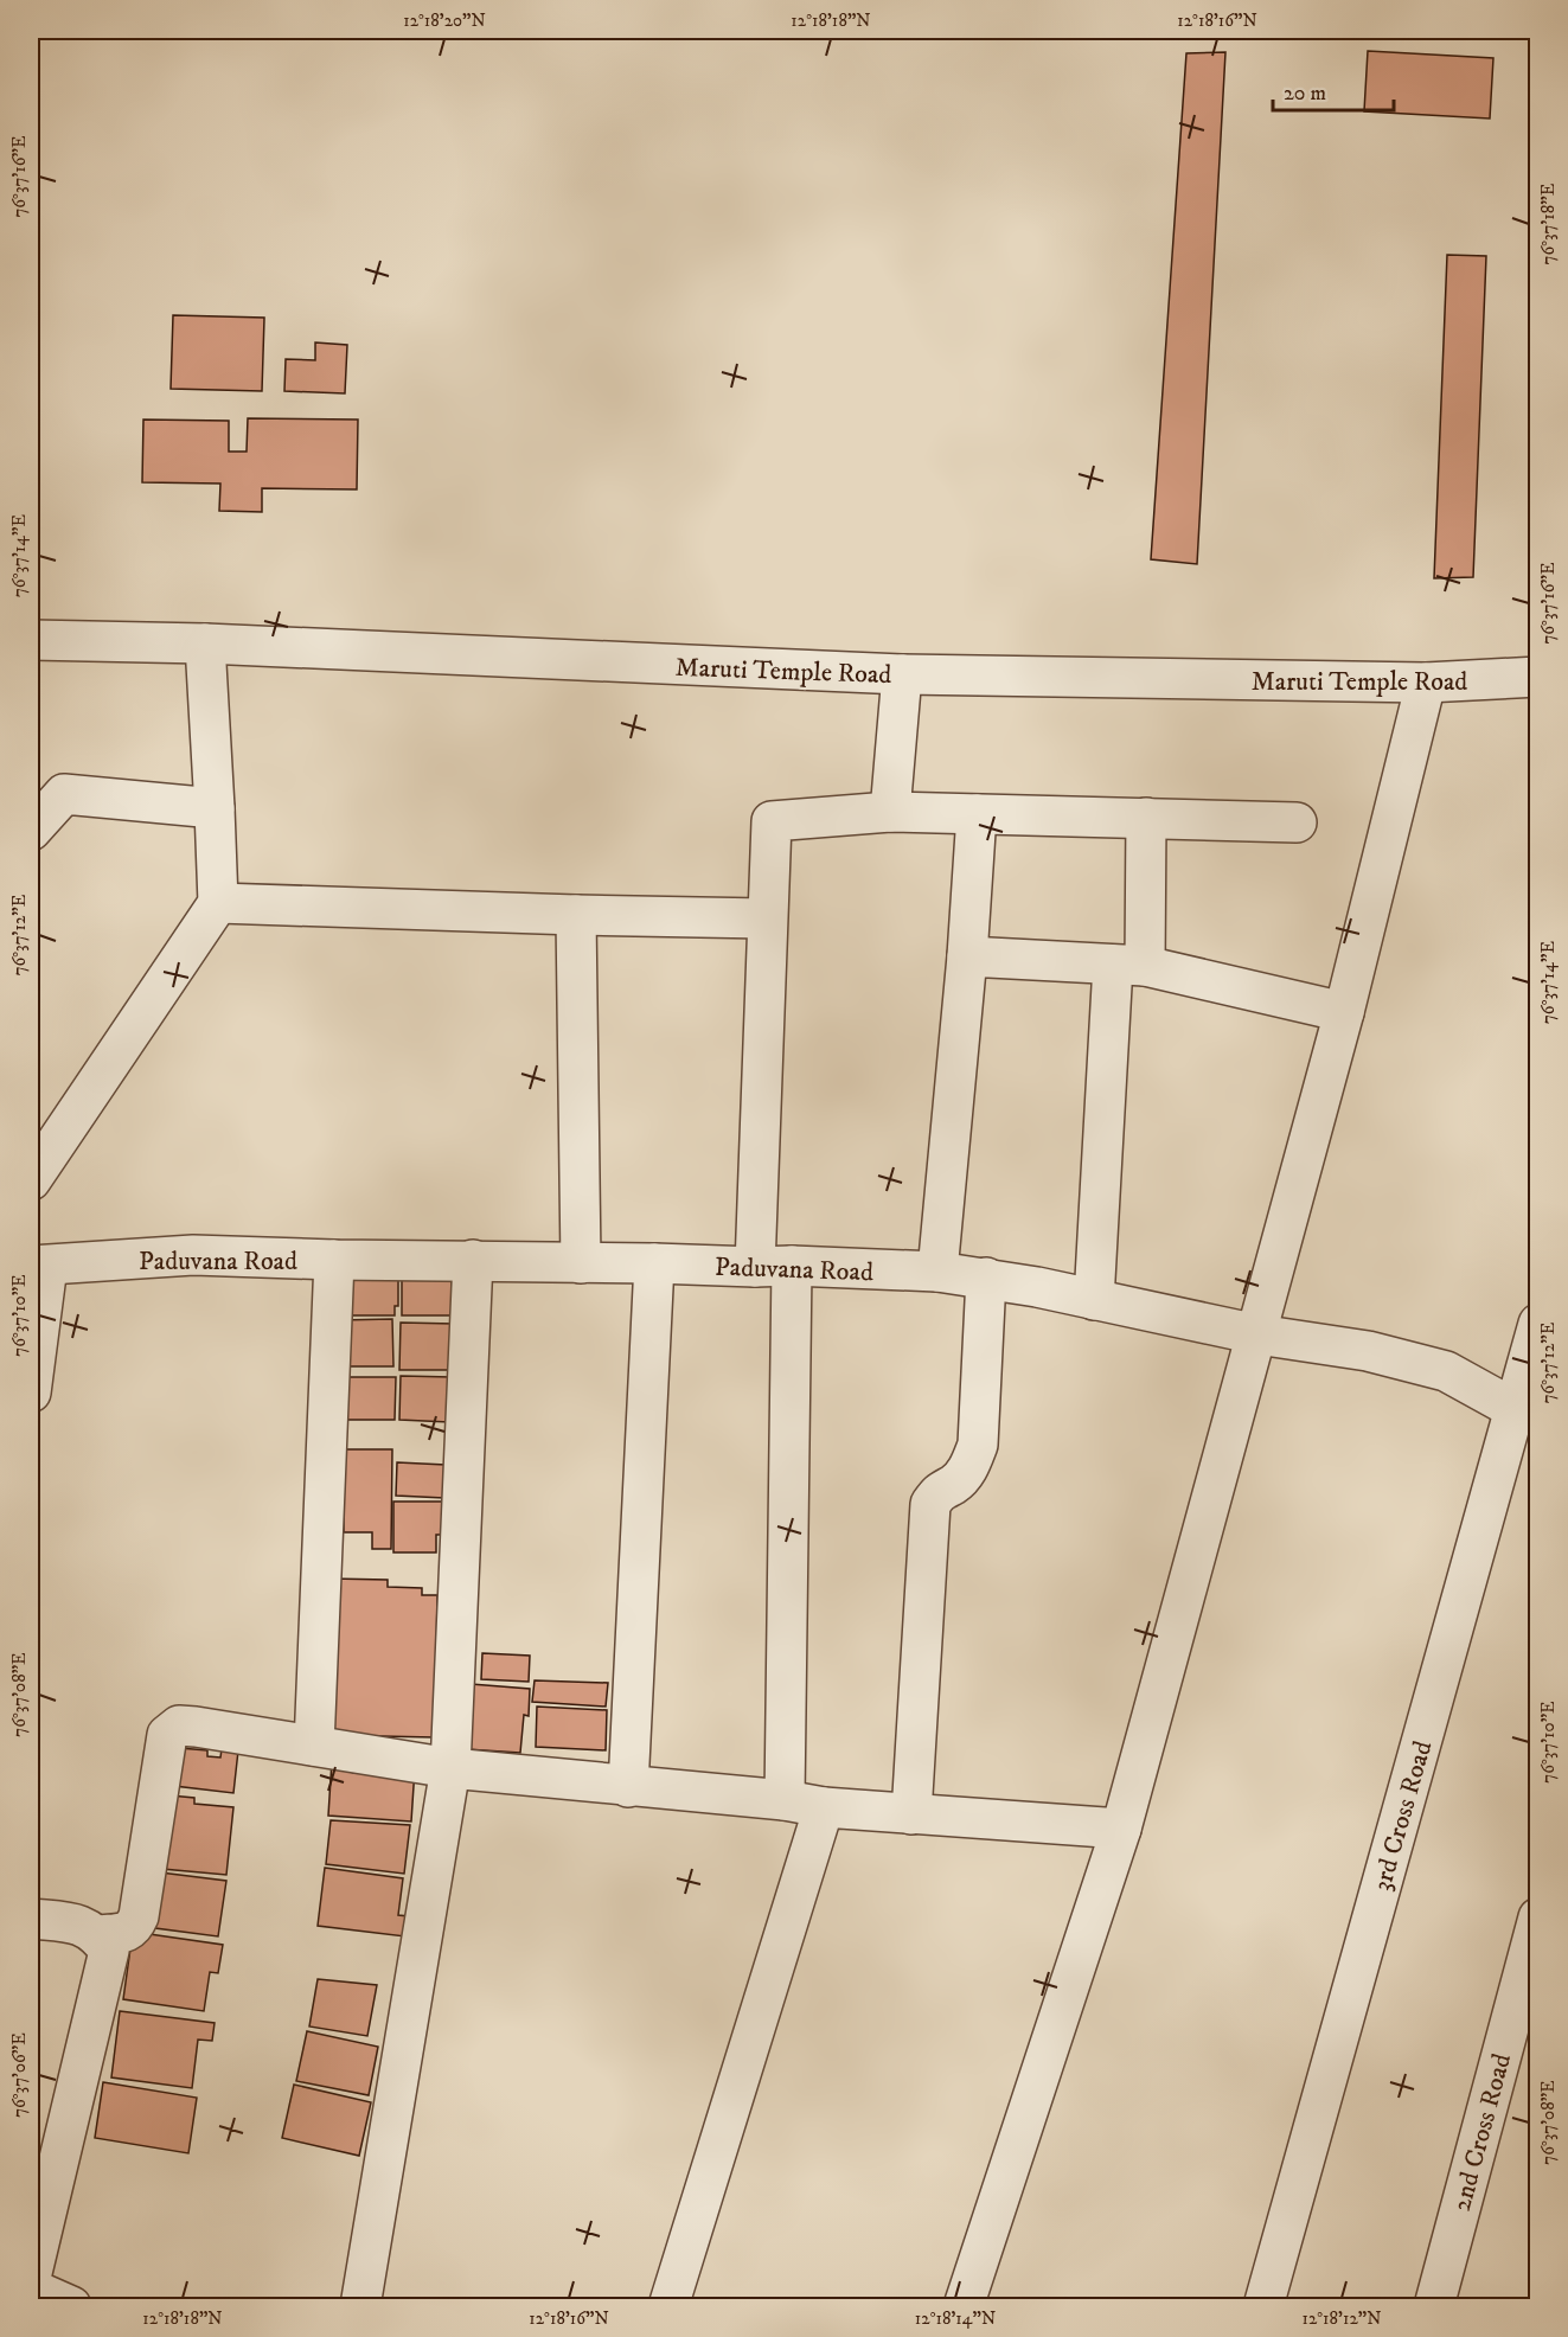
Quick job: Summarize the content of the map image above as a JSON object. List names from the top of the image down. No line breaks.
{"streets":{"street":["Maruti Temple Road","Paduvana Road","3rd Cross Road","2nd Cross Road"]},"crossings":[["Paduvana Road","3rd Cross Road"]],"scale_bar":"20 m","coordinates":["12°18'20\"N","12°18'18\"N","12°18'16\"N","76°37'16\"E","76°37'18\"E","76°37'14\"E","76°37'12\"E","76°37'10\"E","76°37'08\"E","76°37'06\"E","12°18'14\"N","12°18'12\"N"]}
